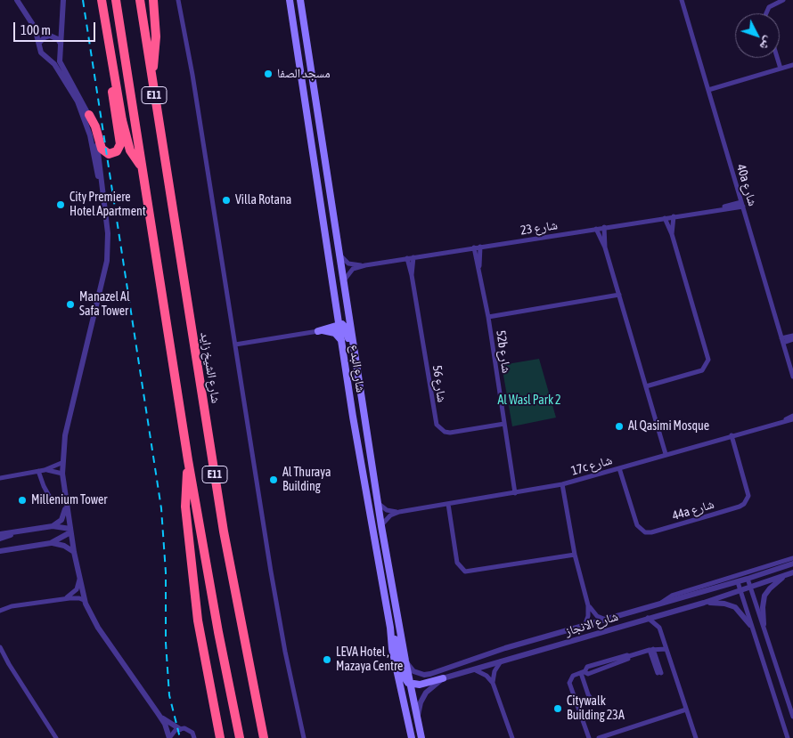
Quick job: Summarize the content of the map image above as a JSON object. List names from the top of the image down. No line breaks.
{"streets":{"highway":["E11","شارع الشيخ زايد"],"main road":["شارع البدع"],"street":["40a شارع","شارع 23","52b شارع","شارع 56","17c شارع","44a شارع","شارع الانجاز"]},"crossings":[["40a شارع","شارع 23"],["شارع 23","52b شارع"],["شارع 23","شارع البدع"],["شارع 23","شارع 56"],["52b شارع","شارع 56"],["52b شارع","17c شارع"],["شارع البدع","17c شارع"],["شارع البدع","شارع الانجاز"],["17c شارع","44a شارع"]],"parks":["Al Wasl Park 2"],"places":["مسجد الصفا","Villa Rotana","City Premiere Hotel Apartment","Manazel Al Safa Tower","Al Qasimi Mosque","Al Thuraya Building","Millenium Tower","LEVA Hotel , Mazaya Centre","Citywalk Building 23A"],"scale_bar":"100 m","north":"bottom right"}
